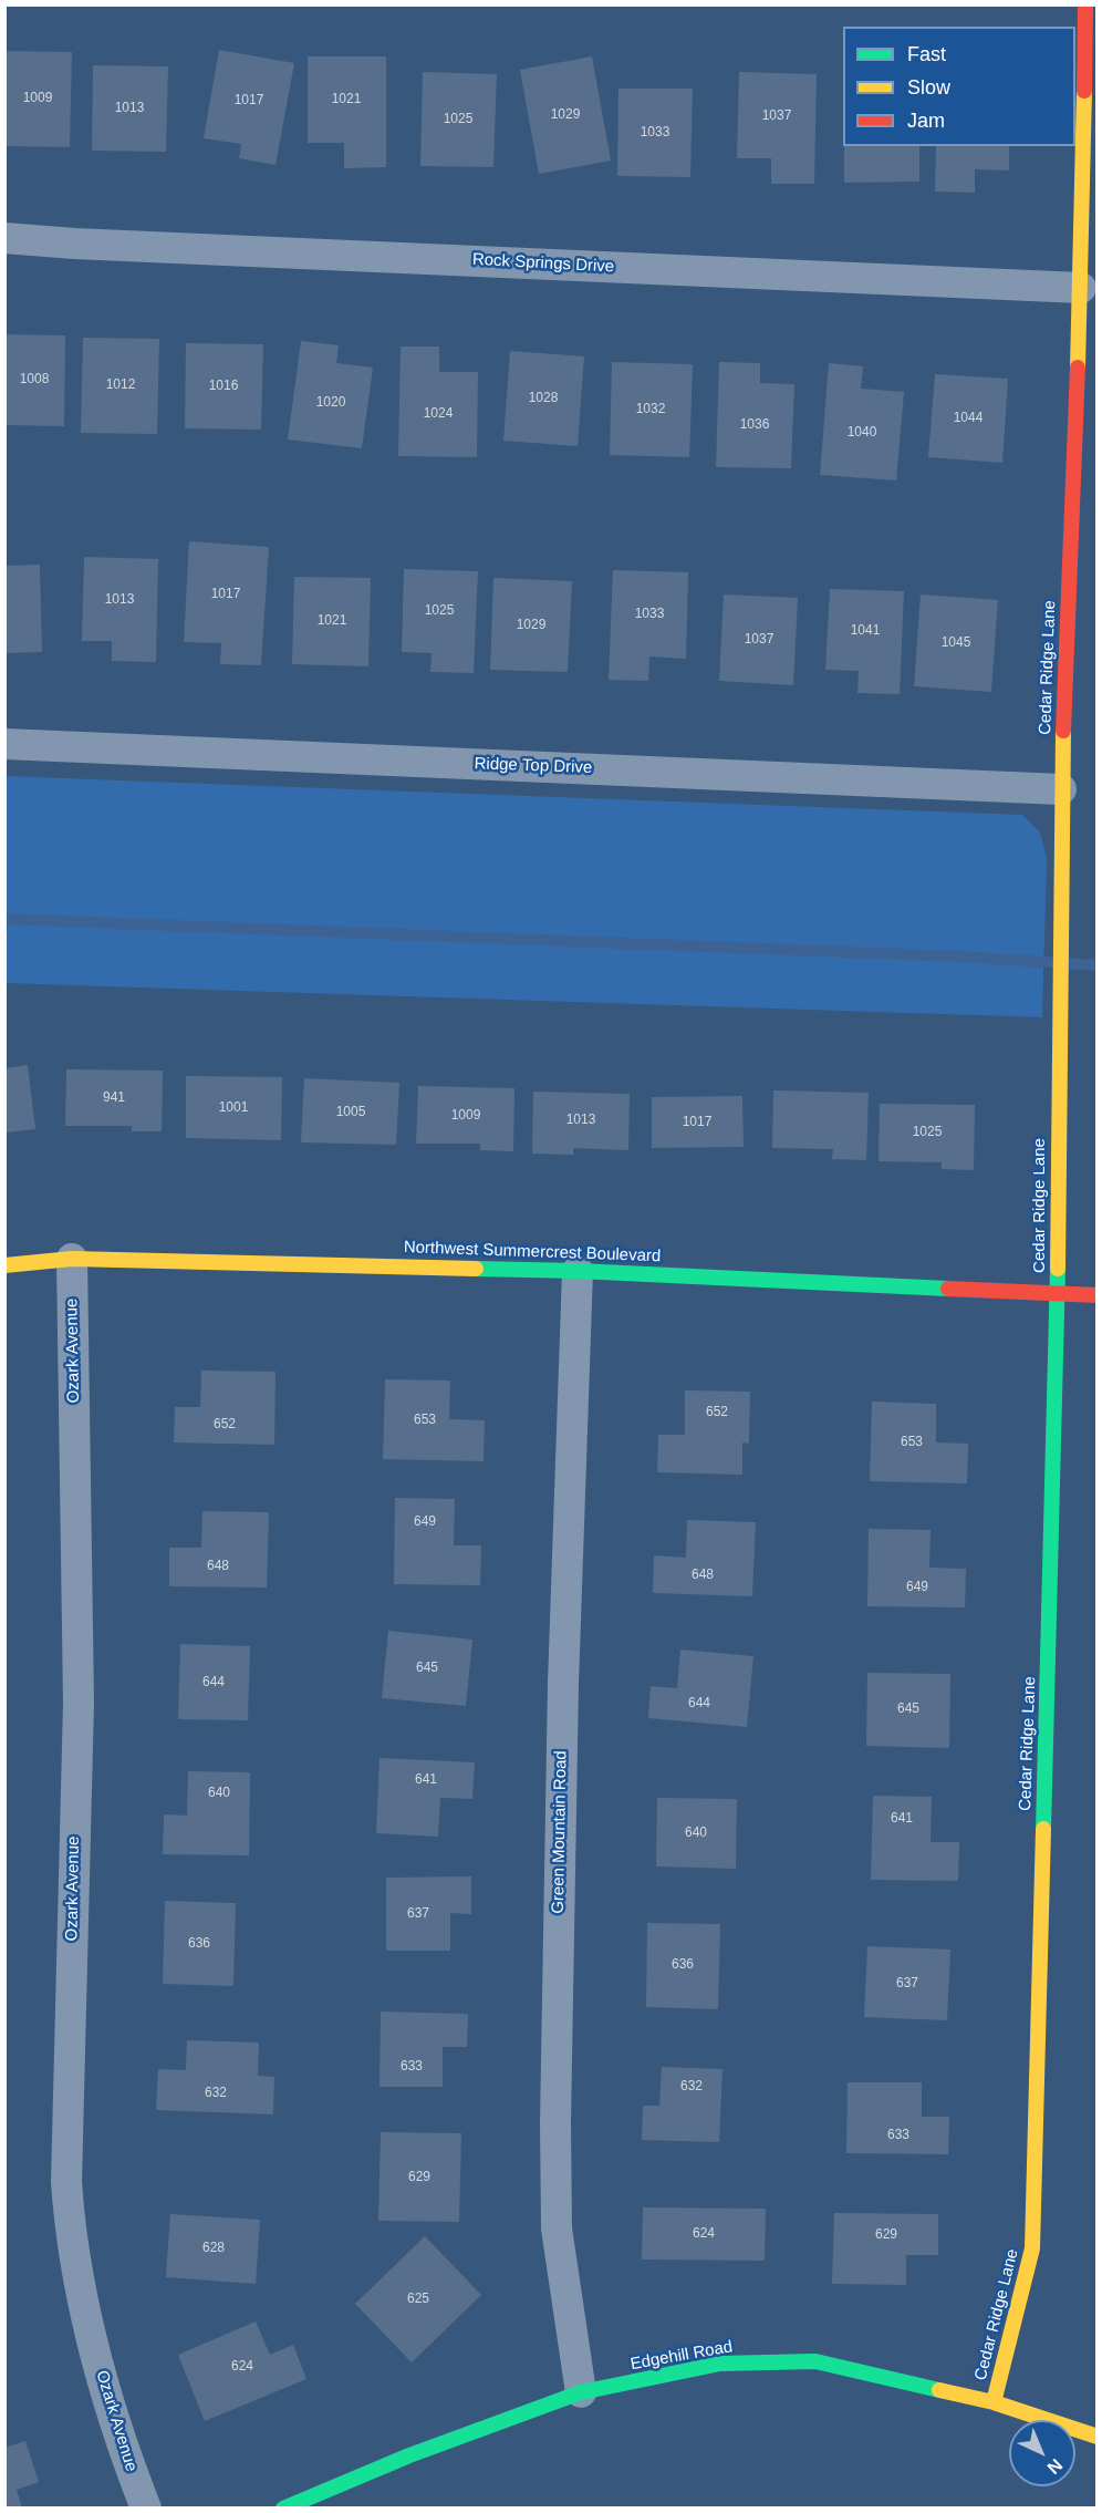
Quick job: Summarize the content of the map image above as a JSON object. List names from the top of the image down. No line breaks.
{"streets":{"street":["Rock Springs Drive","Cedar Ridge Lane","Ridge Top Drive","Northwest Summercrest Boulevard","Ozark Avenue","Green Mountain Road","Edgehill Road"]},"crossings":[["Rock Springs Drive","Cedar Ridge Lane"],["Cedar Ridge Lane","Ridge Top Drive"],["Cedar Ridge Lane","Northwest Summercrest Boulevard"],["Cedar Ridge Lane","Edgehill Road"],["Northwest Summercrest Boulevard","Ozark Avenue"],["Northwest Summercrest Boulevard","Green Mountain Road"],["Green Mountain Road","Edgehill Road"]],"house_numbers":["1009","1021","1017","1013","1029","1037","1025","1033","1008","1012","1016","1028","1020","1032","1024","1044","1036","1040","1017","1013","1025","1033","1021","1029","1041","1037","1045","941","1001","1005","1009","1013","1017","1025","652","653","652","653","649","648","648","649","645","644","644","645","641","640","641","640","637","636","636","637","633","632","632","633","629","624","629","628","625","624"],"legend":["Fast","Slow","Jam"],"north":"bottom right"}
